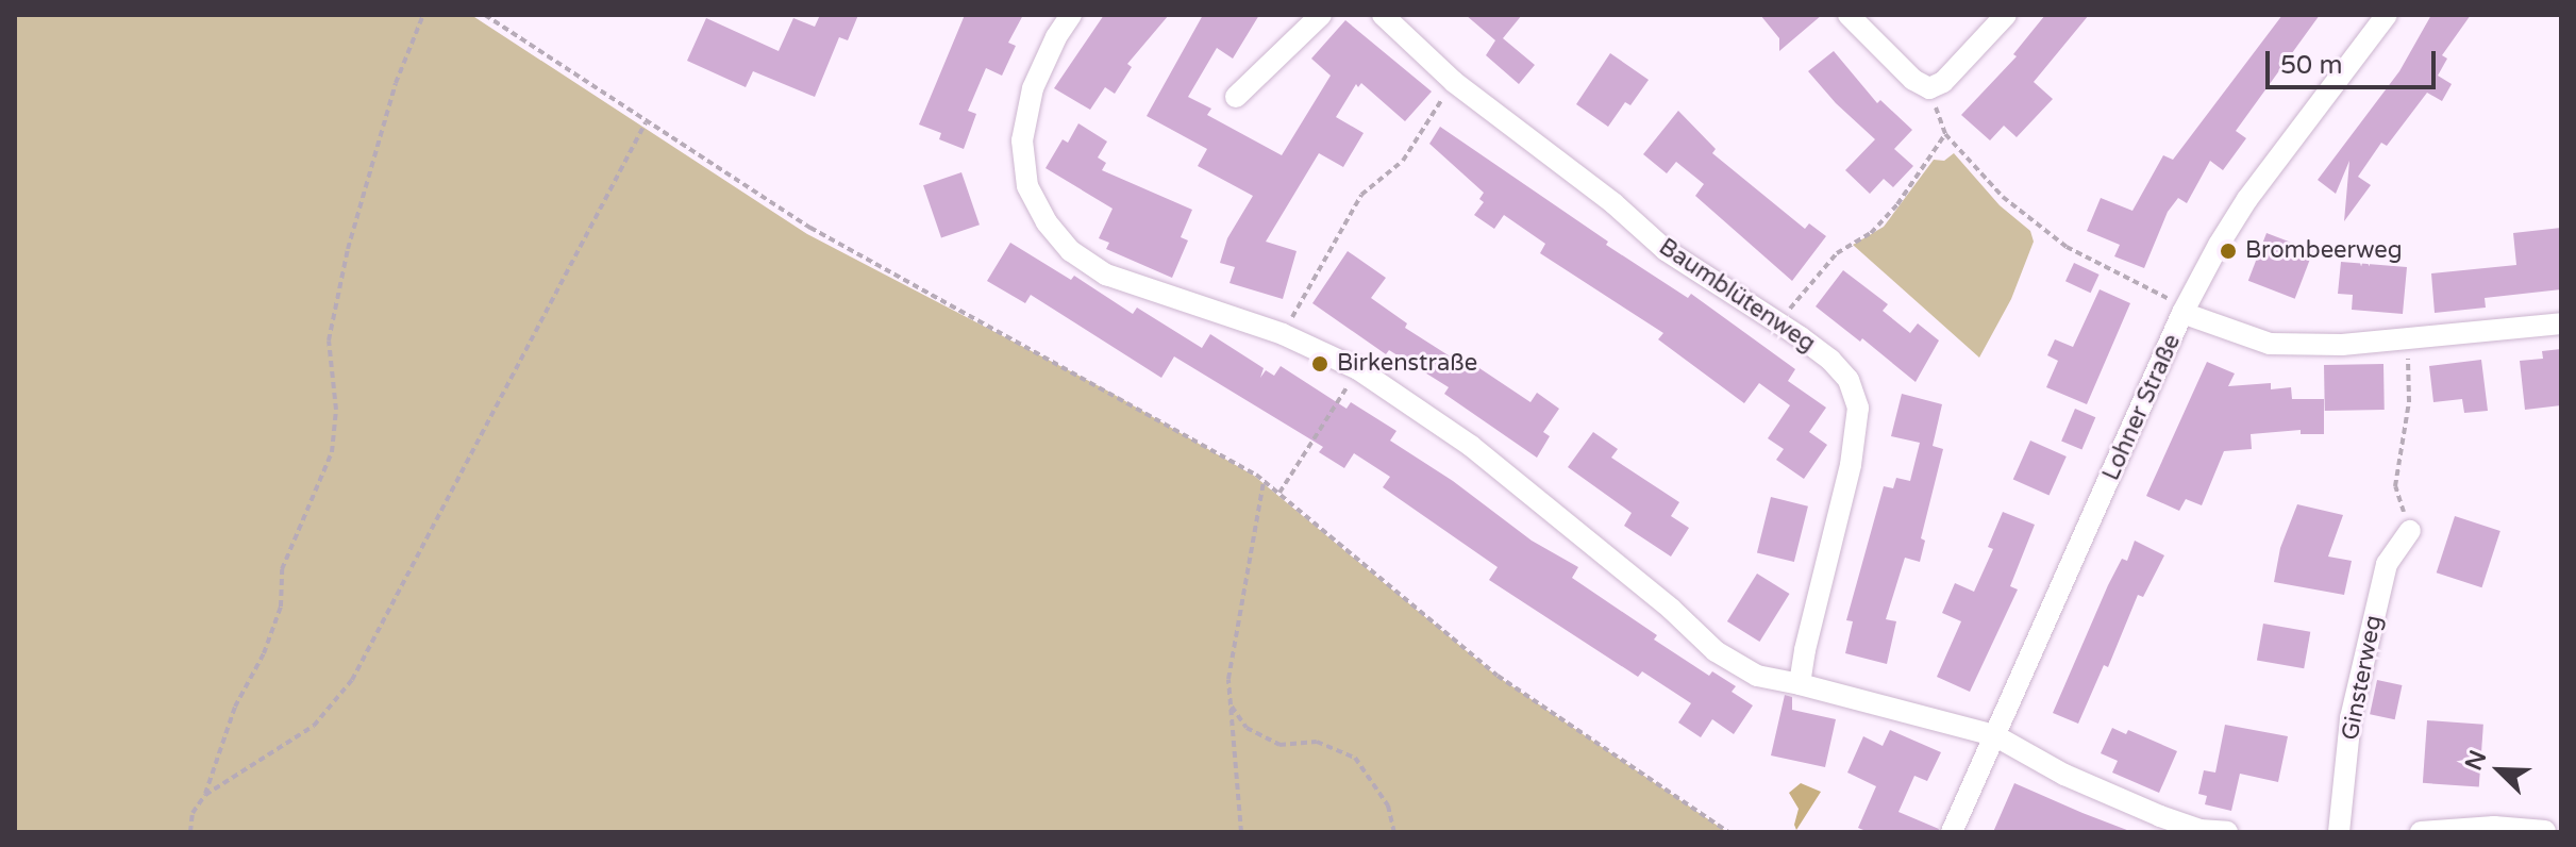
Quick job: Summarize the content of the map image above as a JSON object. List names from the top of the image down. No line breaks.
{"streets":{"street":["Baumblütenweg","Lohner Straße","Ginsterweg"]},"places":["Brombeerweg","Birkenstraße"],"scale_bar":"50 m","north":"top left"}
